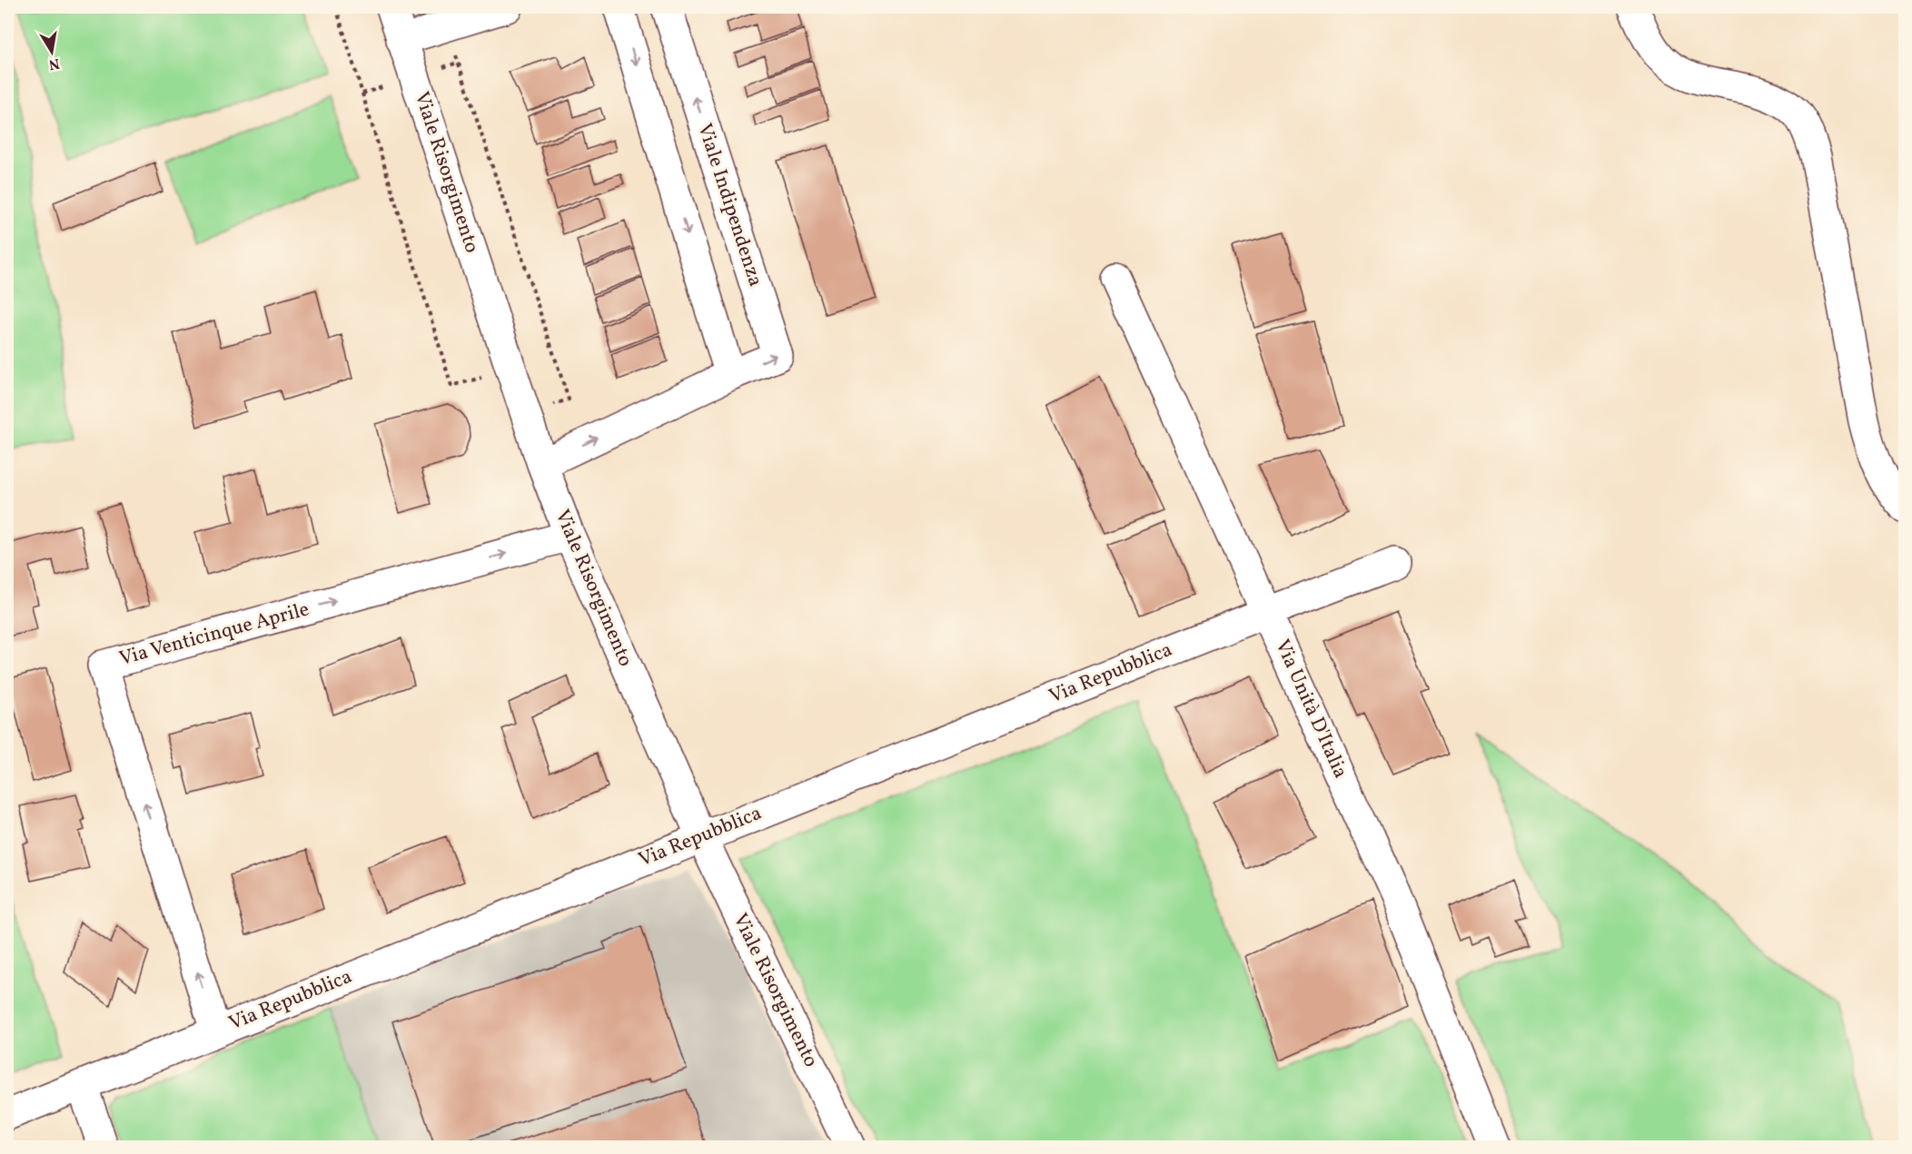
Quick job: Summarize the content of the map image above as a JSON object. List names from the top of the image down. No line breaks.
{"streets":{"street":["Viale Risorgimento","Viale Indipendenza","Via Venticinque Aprile","Via Repubblica","Via Unità D'Italia"]},"crossings":[["Viale Risorgimento","Viale Indipendenza"],["Viale Risorgimento","Via Venticinque Aprile"],["Viale Risorgimento","Via Repubblica"],["Via Venticinque Aprile","Via Repubblica"],["Via Repubblica","Via Unità D'Italia"]],"north":"bottom"}
